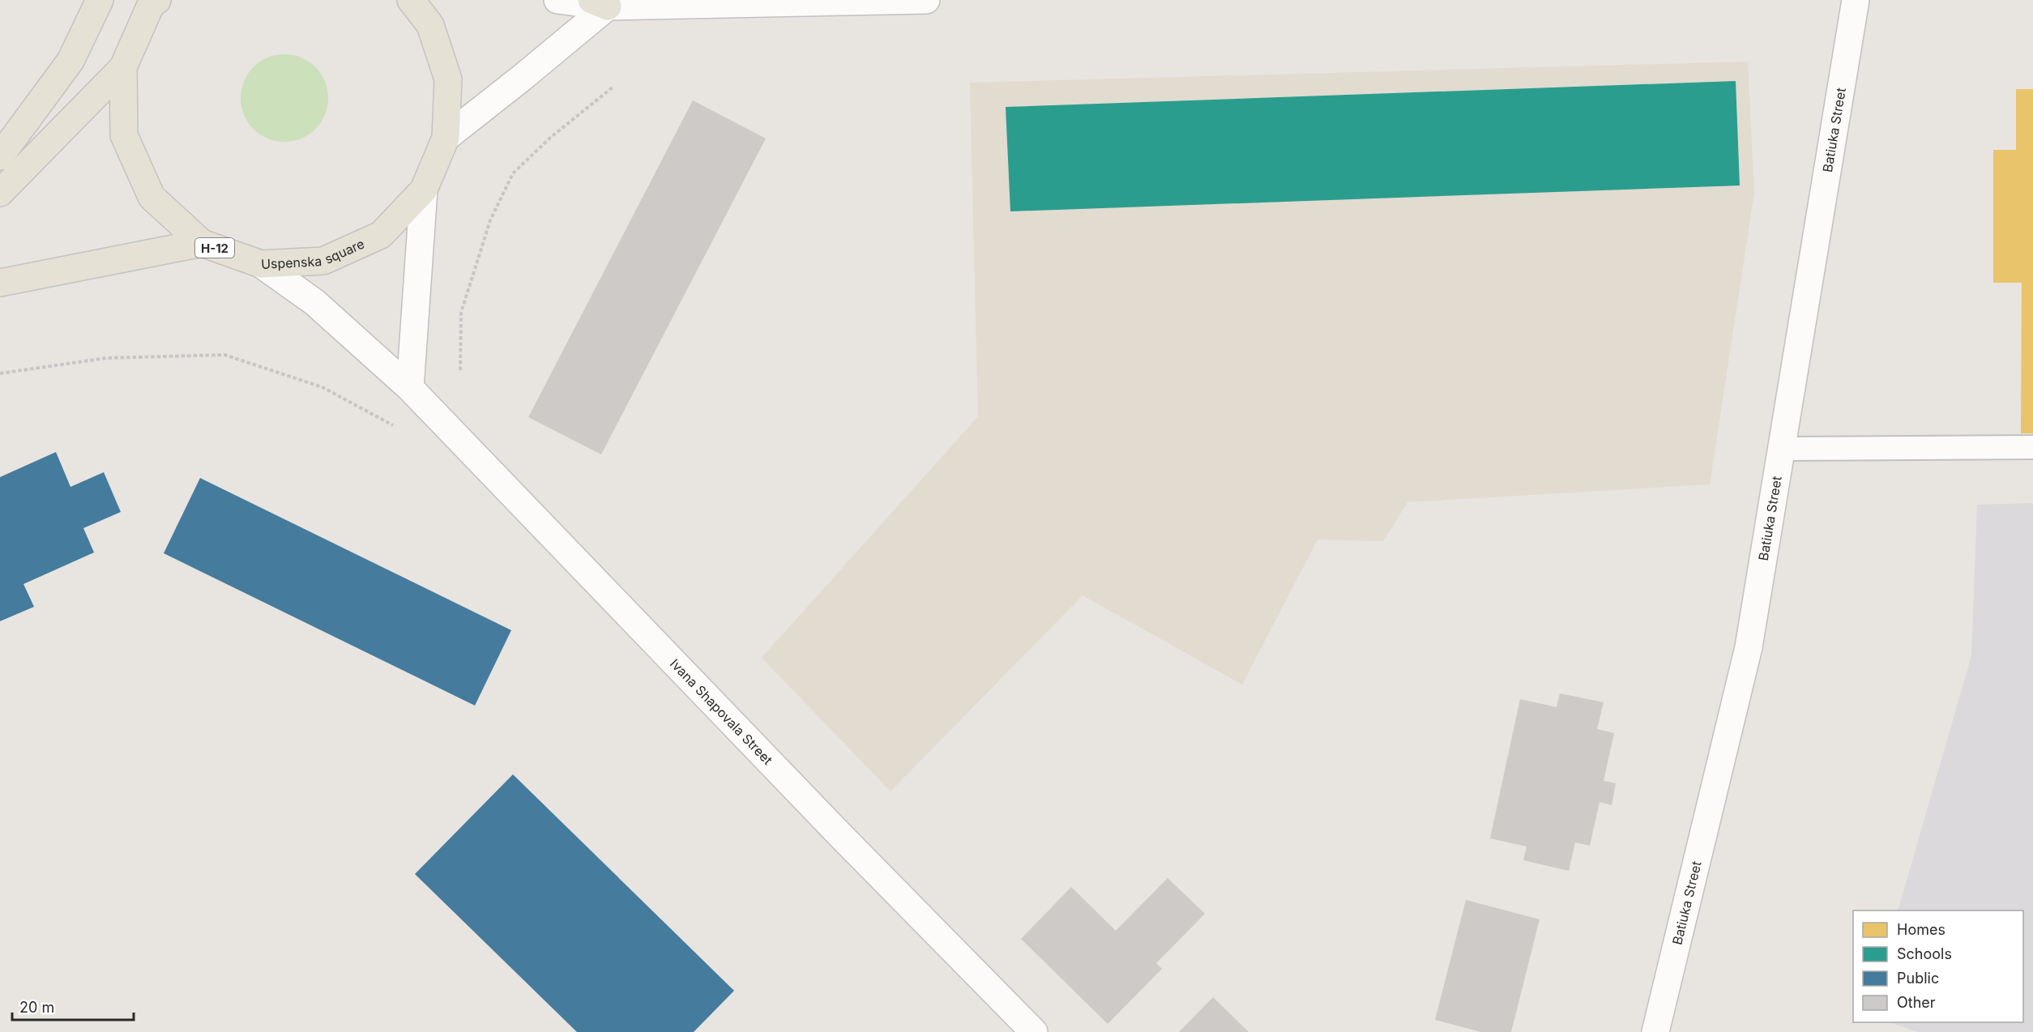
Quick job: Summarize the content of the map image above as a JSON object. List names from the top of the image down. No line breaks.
{"streets":{"main road":["Н-12","Uspenska square"],"street":["Batiuka Street","Ivana Shapovala Street"]},"crossings":[["Н-12","Uspenska square"],["Uspenska square","Ivana Shapovala Street"]],"legend":["Homes","Schools","Public","Other"],"scale_bar":"20 m"}
